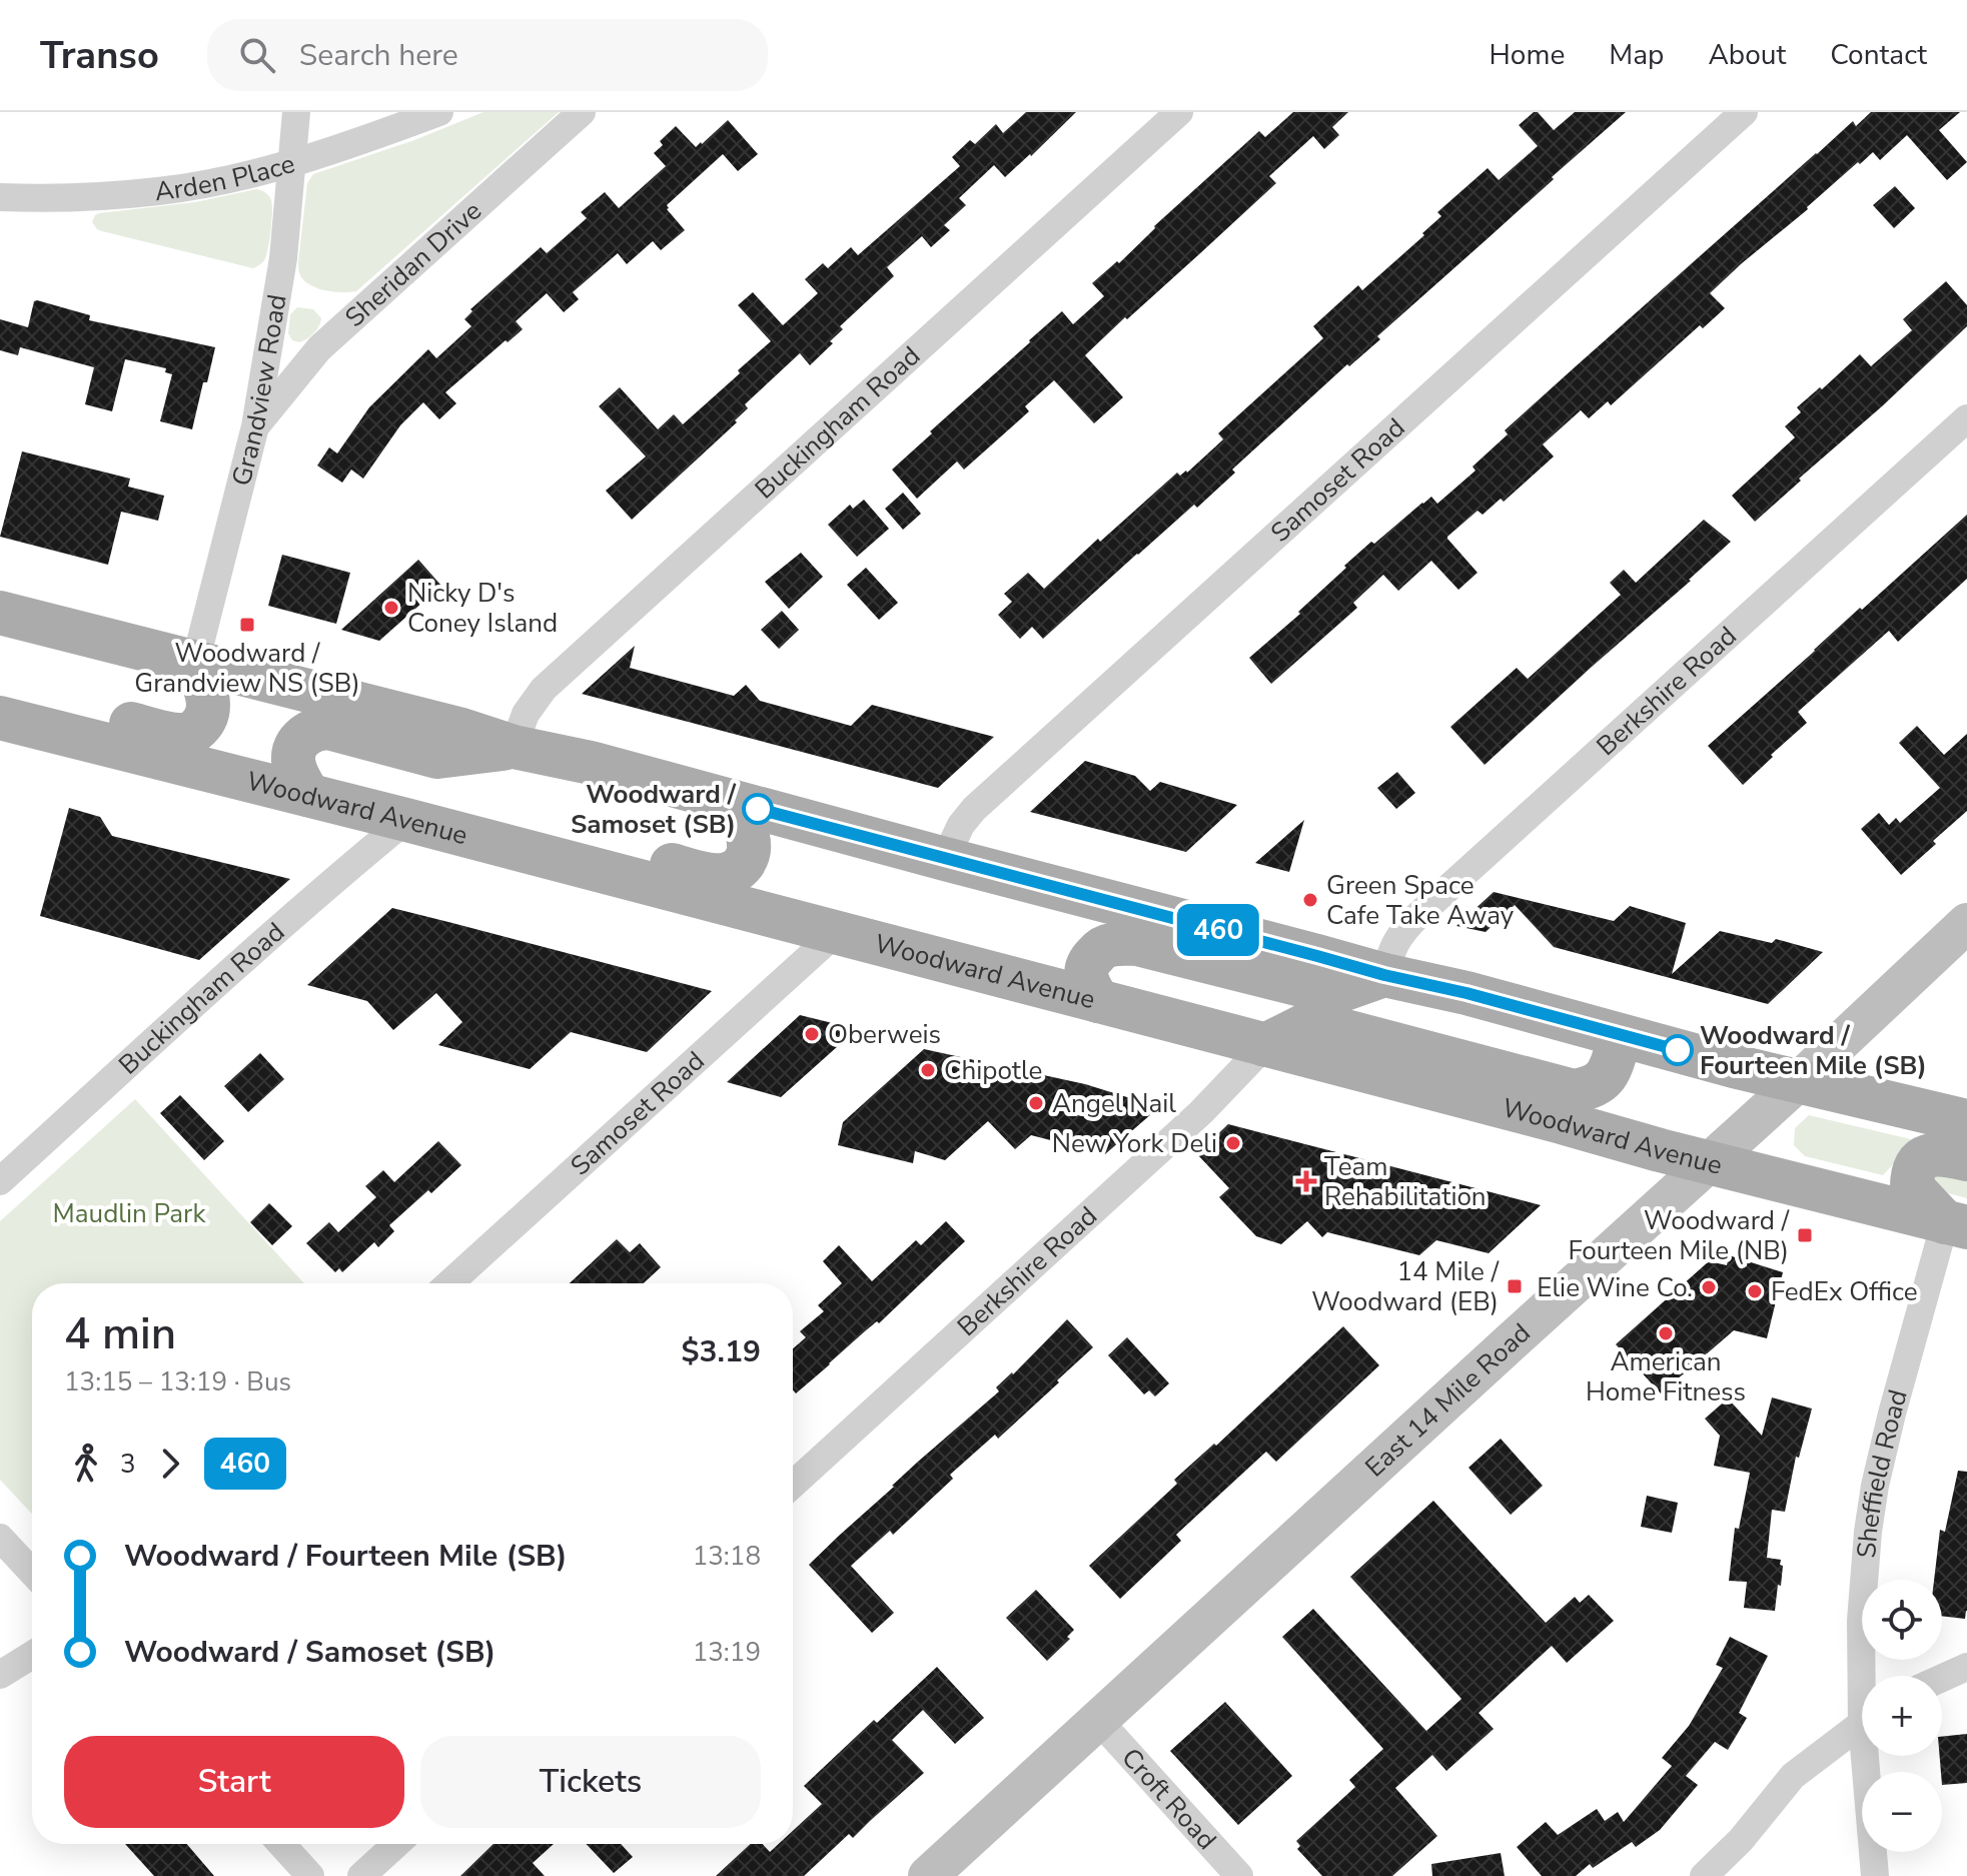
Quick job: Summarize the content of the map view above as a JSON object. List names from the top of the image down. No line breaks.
{"streets":{"main road":["Woodward Avenue","East 14 Mile Road"],"street":["Arden Place","Sheridan Drive","Grandview Road","Buckingham Road","Samoset Road","Berkshire Road","Sheffield Road","Croft Road"]},"crossings":[["Arden Place","Grandview Road"],["Sheridan Drive","Grandview Road"],["Buckingham Road","Woodward Avenue"],["Samoset Road","Woodward Avenue"],["Berkshire Road","Woodward Avenue"],["Woodward Avenue","East 14 Mile Road"],["Woodward Avenue","Sheffield Road"],["East 14 Mile Road","Croft Road"]],"parks":["Maudlin Park"],"places":{"other":["Nicky D's Coney Island","Woodward / Samoset (SB)","Green Space Cafe Take Away","Oberweis","Woodward / Fourteen Mile (SB)","Chipotle","Angel Nail","New York Deli","Elie Wine Co.","FedEx Office","American Home Fitness"],"transit":["Woodward / Grandview NS (SB)","Woodward / Fourteen Mile (NB)","14 Mile / Woodward (EB)"],"health":["Team Rehabilitation"]},"lines":["bus line 460"],"page":{"header":"Transo","search":"Search here","nav":["Home","Map","About","Contact"],"on_map":"460","heading":["4 min","13:15 – 13:19 · Bus","$3.19"],"legs":["3","460"],"list":[{"name":"Woodward / Fourteen Mile (SB)","value":"13:18"},{"name":"Woodward / Samoset (SB)","value":"13:19"}],"map_buttons":["+","−"],"buttons":["Start","Tickets"]}}
